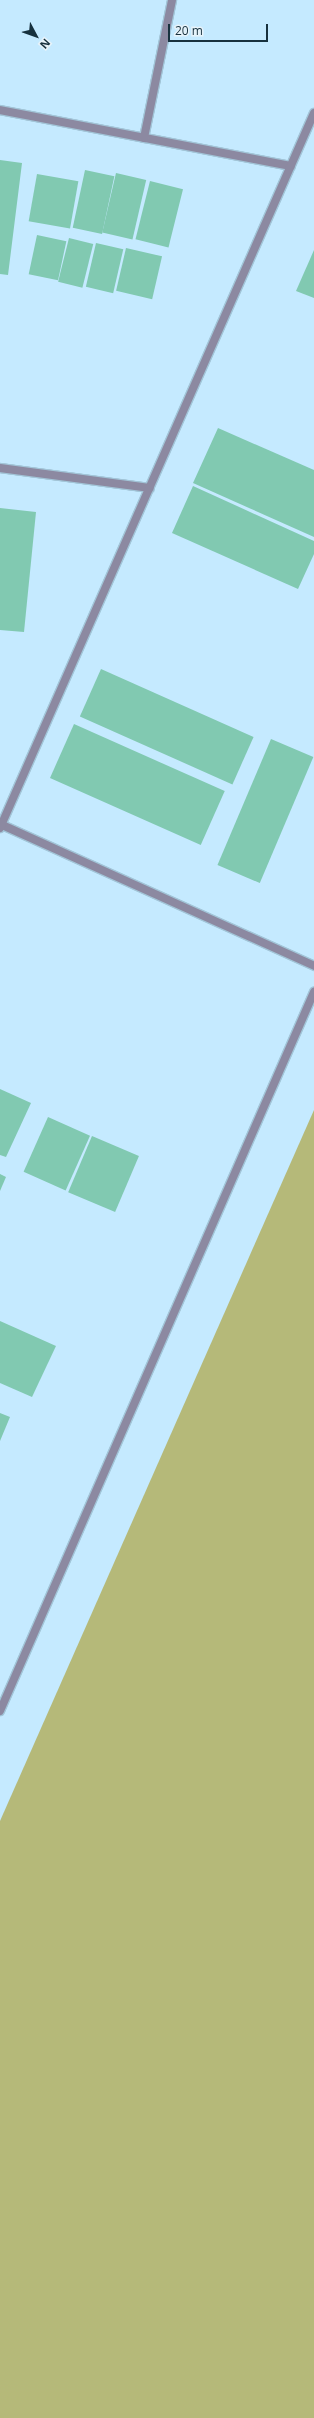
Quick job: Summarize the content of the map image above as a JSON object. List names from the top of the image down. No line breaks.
{"scale_bar":"20 m","north":"bottom right"}
